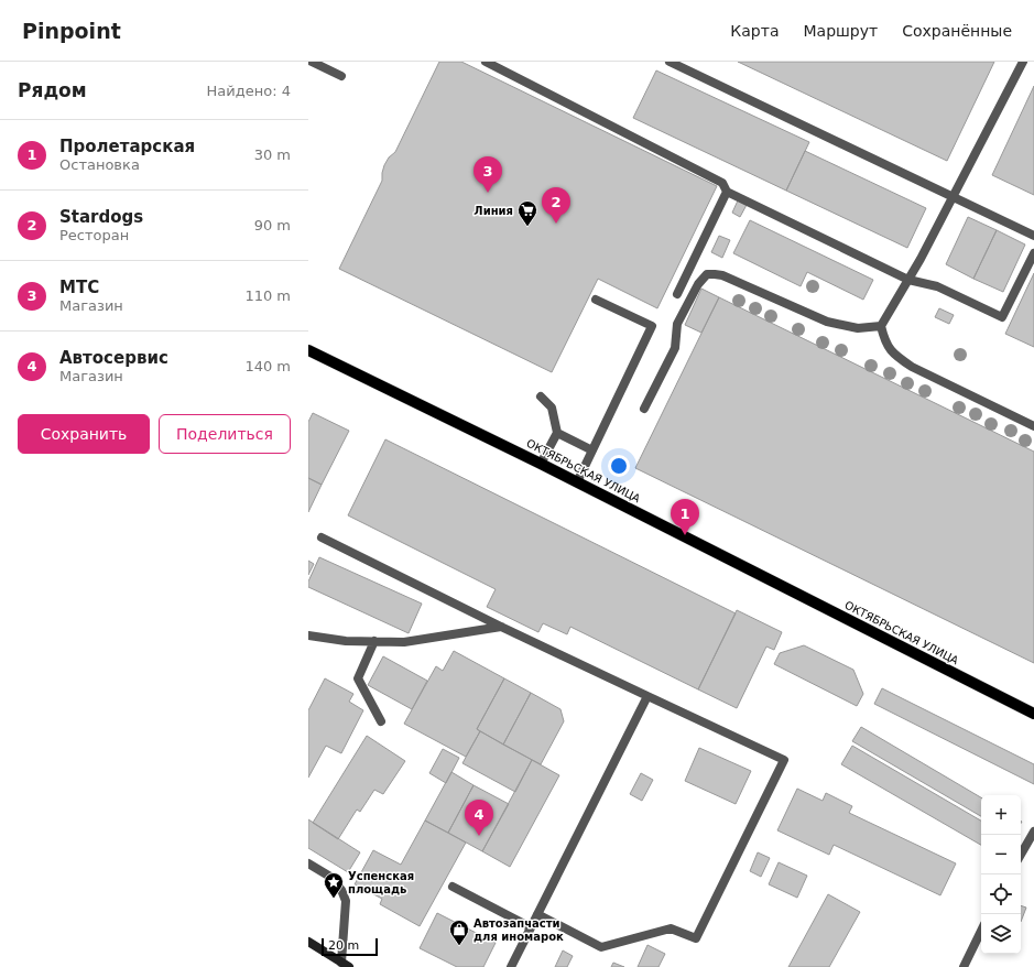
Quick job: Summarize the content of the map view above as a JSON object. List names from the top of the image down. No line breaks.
{"streets":{"main road":["ОКТЯБРЬСКАЯ УЛИЦА"]},"places":{"supermarket":["Линия"],"place":["Успенская площадь"],"shop":["Автозапчасти для иномарок"]},"scale_bar":"20 m","page":{"header":"Pinpoint","nav":["Карта","Маршрут","Сохранённые"],"heading":["Рядом","Найдено: 4"],"list":[{"mark":"1","name":"Пролетарская","note":"Остановка","value":"30 m"},{"mark":"2","name":"Stardogs","note":"Ресторан","value":"90 m"},{"mark":"3","name":"МТС","note":"Магазин","value":"110 m"},{"mark":"4","name":"Автосервис","note":"Магазин","value":"140 m"}],"pins":["3","2","1","4"],"buttons":["Сохранить","Поделиться"],"map_buttons":["+","−"],"scale":"20 m"}}
